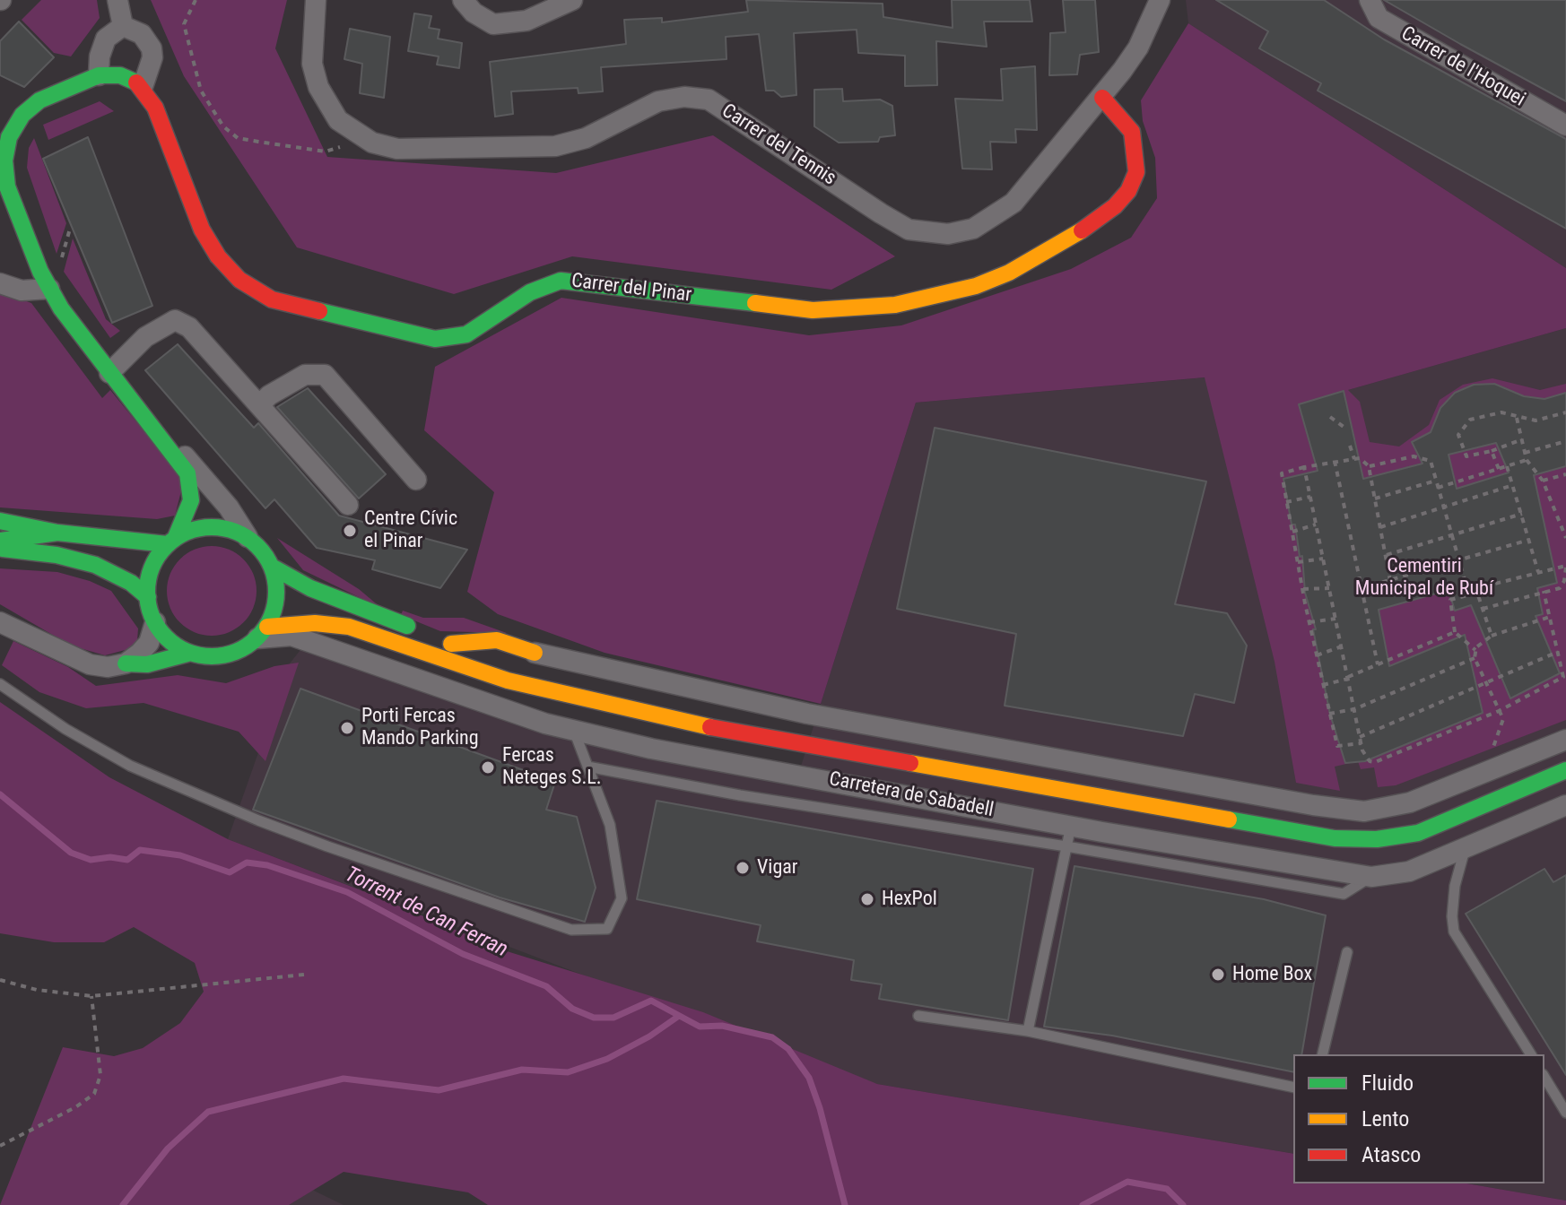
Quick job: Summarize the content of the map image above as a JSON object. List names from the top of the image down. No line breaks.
{"streets":{"main road":["Carrer del Pinar"],"street":["Carrer de l'Hoquei","Carrer del Tennis","Carretera de Sabadell"]},"crossings":[["Carrer del Tennis","Carrer del Pinar"]],"water":["Torrent de Can Ferran"],"parks":["Cementiri Municipal de Rubí"],"places":["Centre Cívic el Pinar","Porti Fercas Mando Parking","Fercas Neteges S.L.","Vigar","HexPol","Home Box"],"legend":["Fluido","Lento","Atasco"]}
